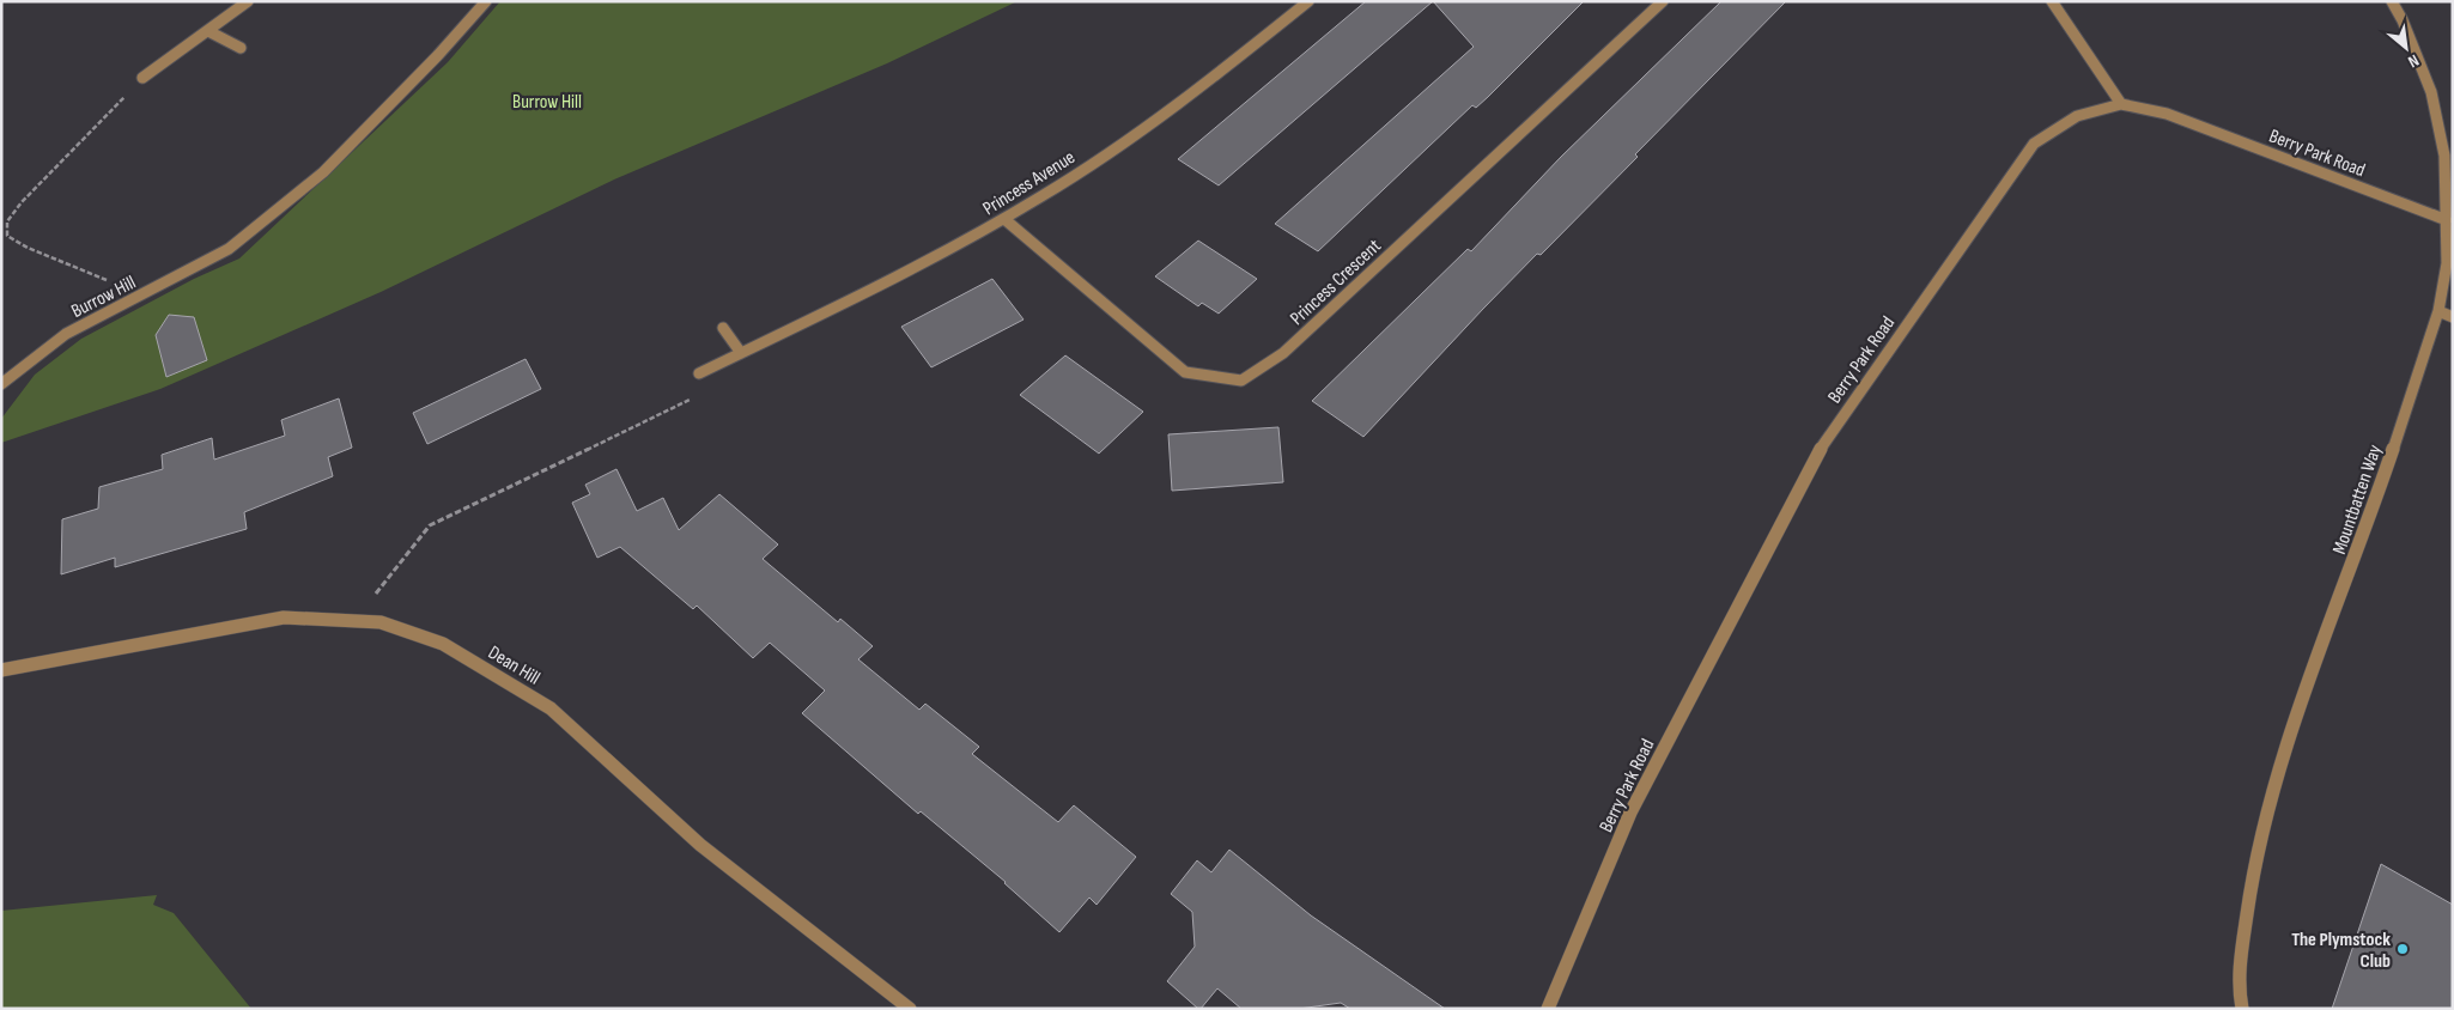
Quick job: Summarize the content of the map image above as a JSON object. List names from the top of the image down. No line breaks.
{"streets":{"street":["Berry Park Road","Princess Avenue","Princess Crescent","Burrow Hill","Mountbatten Way","Dean Hill"]},"crossings":[["Berry Park Road","Mountbatten Way"],["Princess Avenue","Princess Crescent"]],"parks":["Burrow Hill"],"places":["The Plymstock Club"],"north":"bottom right"}
